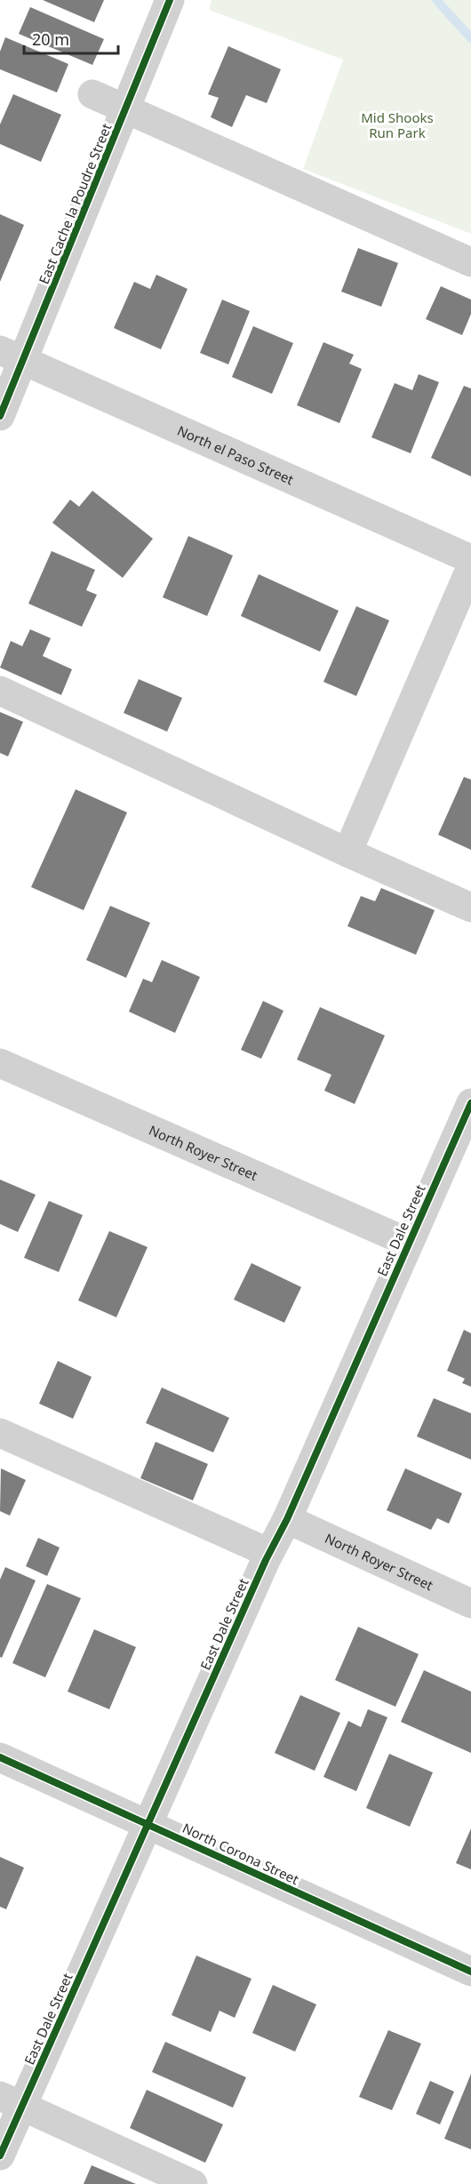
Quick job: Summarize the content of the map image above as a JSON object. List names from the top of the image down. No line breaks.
{"streets":{"street":["East Cache la Poudre Street","North el Paso Street","North Royer Street","East Dale Street","North Corona Street"]},"crossings":[["East Cache la Poudre Street","North el Paso Street"],["North Royer Street","East Dale Street"],["East Dale Street","North Corona Street"]],"parks":["Mid Shooks Run Park"],"scale_bar":"20 m"}
